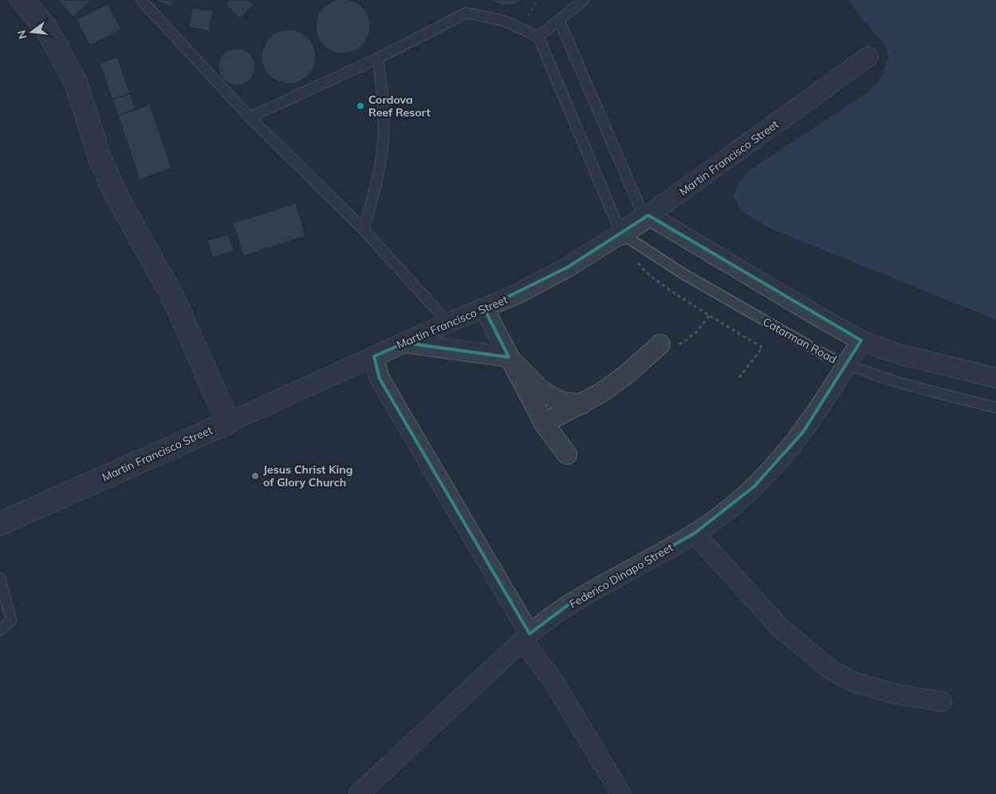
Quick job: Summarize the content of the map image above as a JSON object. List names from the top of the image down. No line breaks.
{"streets":{"street":["Martin Francisco Street","Federico Dinapo Street"],"lane":["Catarman Road"]},"crossings":[["Martin Francisco Street","Catarman Road"],["Catarman Road","Federico Dinapo Street"]],"places":["Cordova Reef Resort","Jesus Christ King of Glory Church"],"north":"left"}
